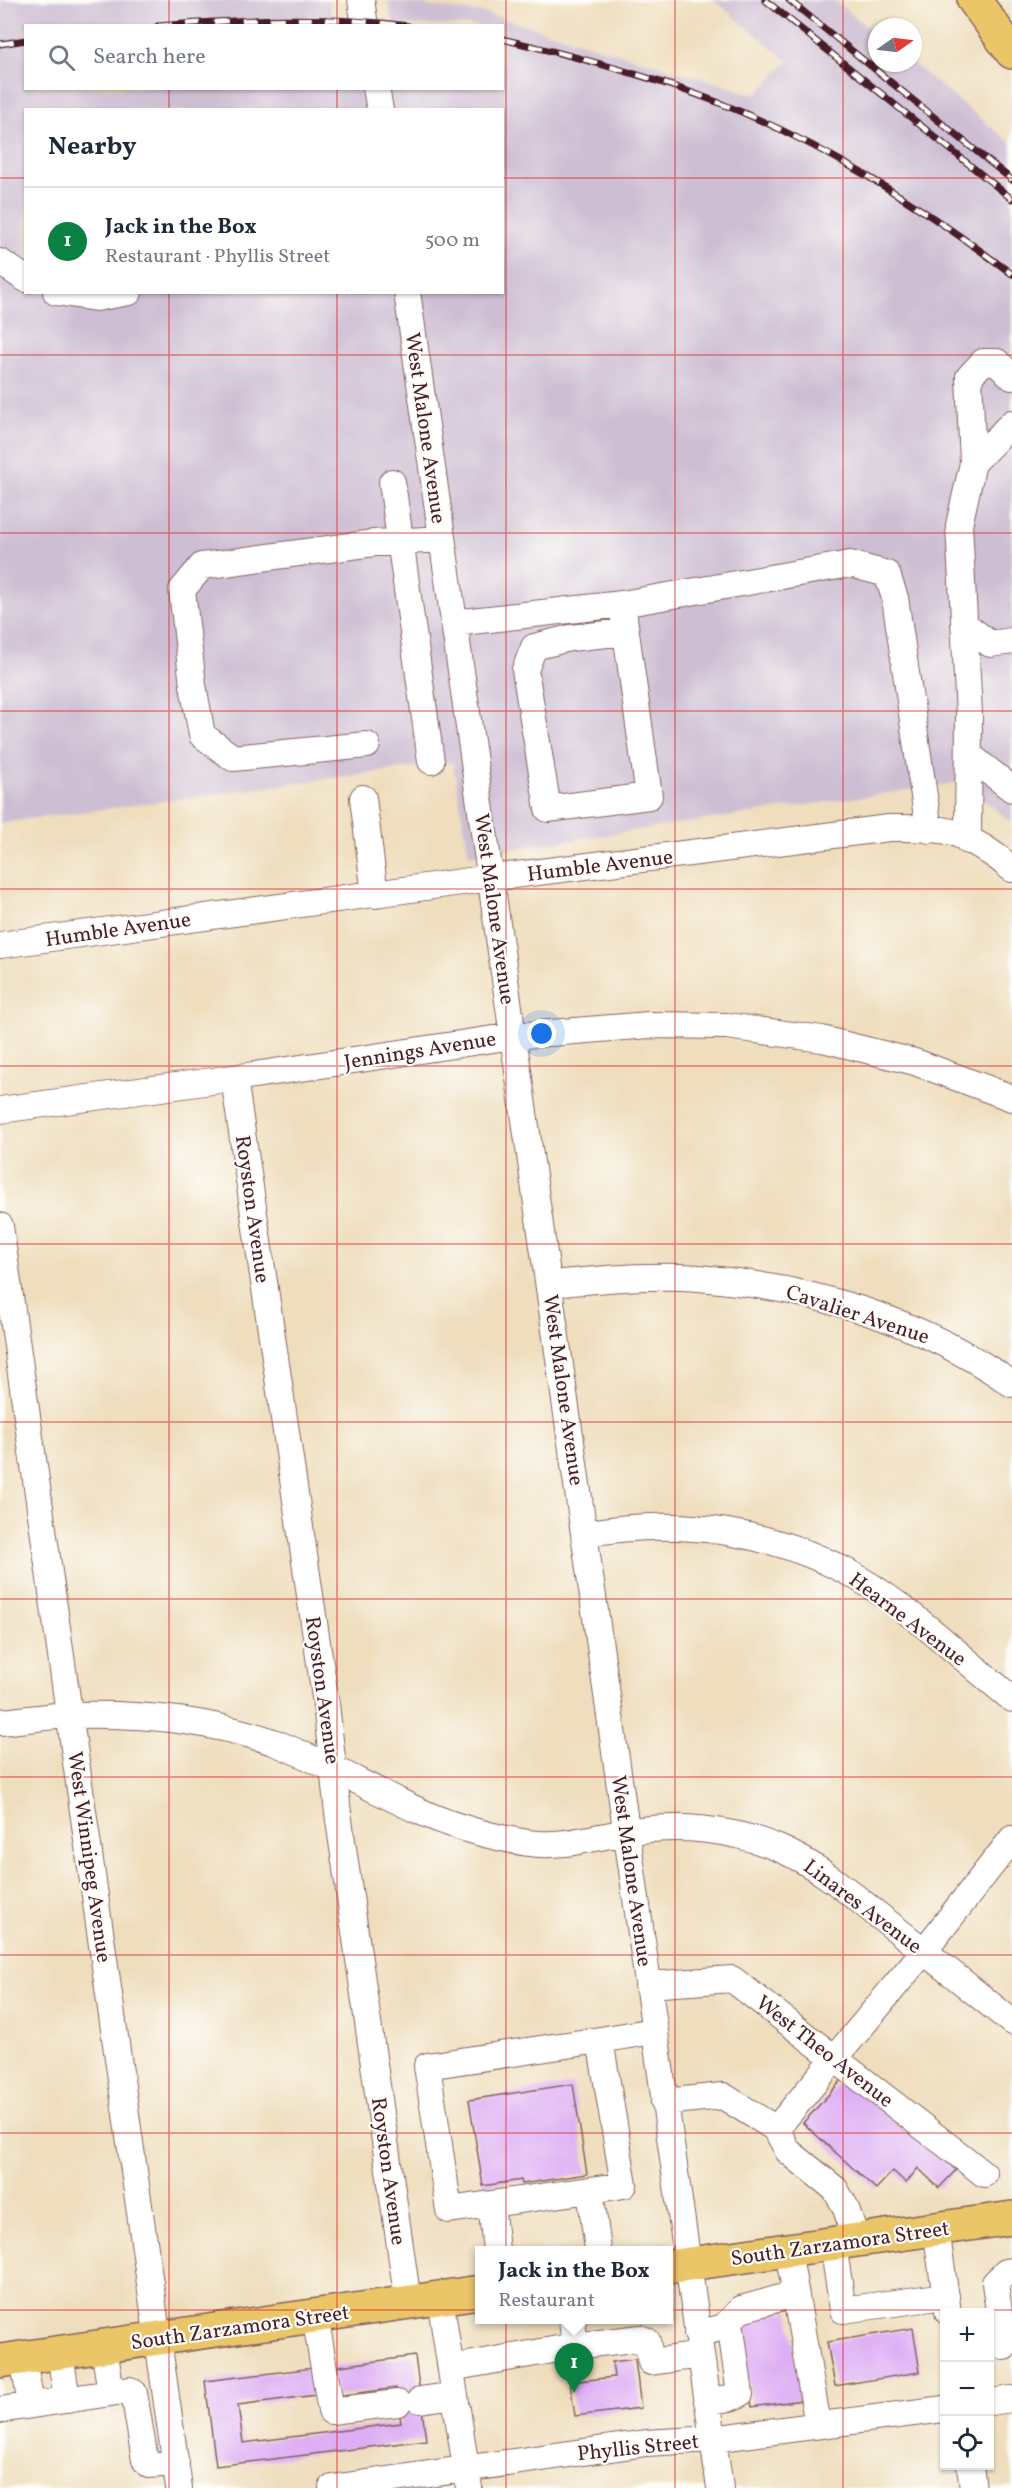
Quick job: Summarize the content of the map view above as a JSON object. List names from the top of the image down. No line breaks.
{"streets":{"main road":["South Zarzamora Street"],"street":["West Malone Avenue","Humble Avenue","Jennings Avenue","Royston Avenue","Cavalier Avenue","Hearne Avenue","West Winnipeg Avenue","Linares Avenue","West Theo Avenue","Phyllis Street"]},"crossings":[["West Malone Avenue","Humble Avenue"],["West Malone Avenue","Jennings Avenue"],["West Malone Avenue","Cavalier Avenue"],["West Malone Avenue","Hearne Avenue"],["West Malone Avenue","Linares Avenue"],["West Malone Avenue","West Theo Avenue"],["West Malone Avenue","South Zarzamora Street"],["West Malone Avenue","Phyllis Street"],["Jennings Avenue","Royston Avenue"],["Royston Avenue","Linares Avenue"],["Royston Avenue","South Zarzamora Street"],["West Winnipeg Avenue","Linares Avenue"],["West Winnipeg Avenue","South Zarzamora Street"]],"north":"right","page":{"search":"Search here","heading":"Nearby","list":[{"mark":"1","name":"Jack in the Box","note":"Restaurant · Phyllis Street","value":"500 m"}],"popup":["Jack in the Box","Restaurant"],"map_buttons":["+","−"],"pins":"1"}}
